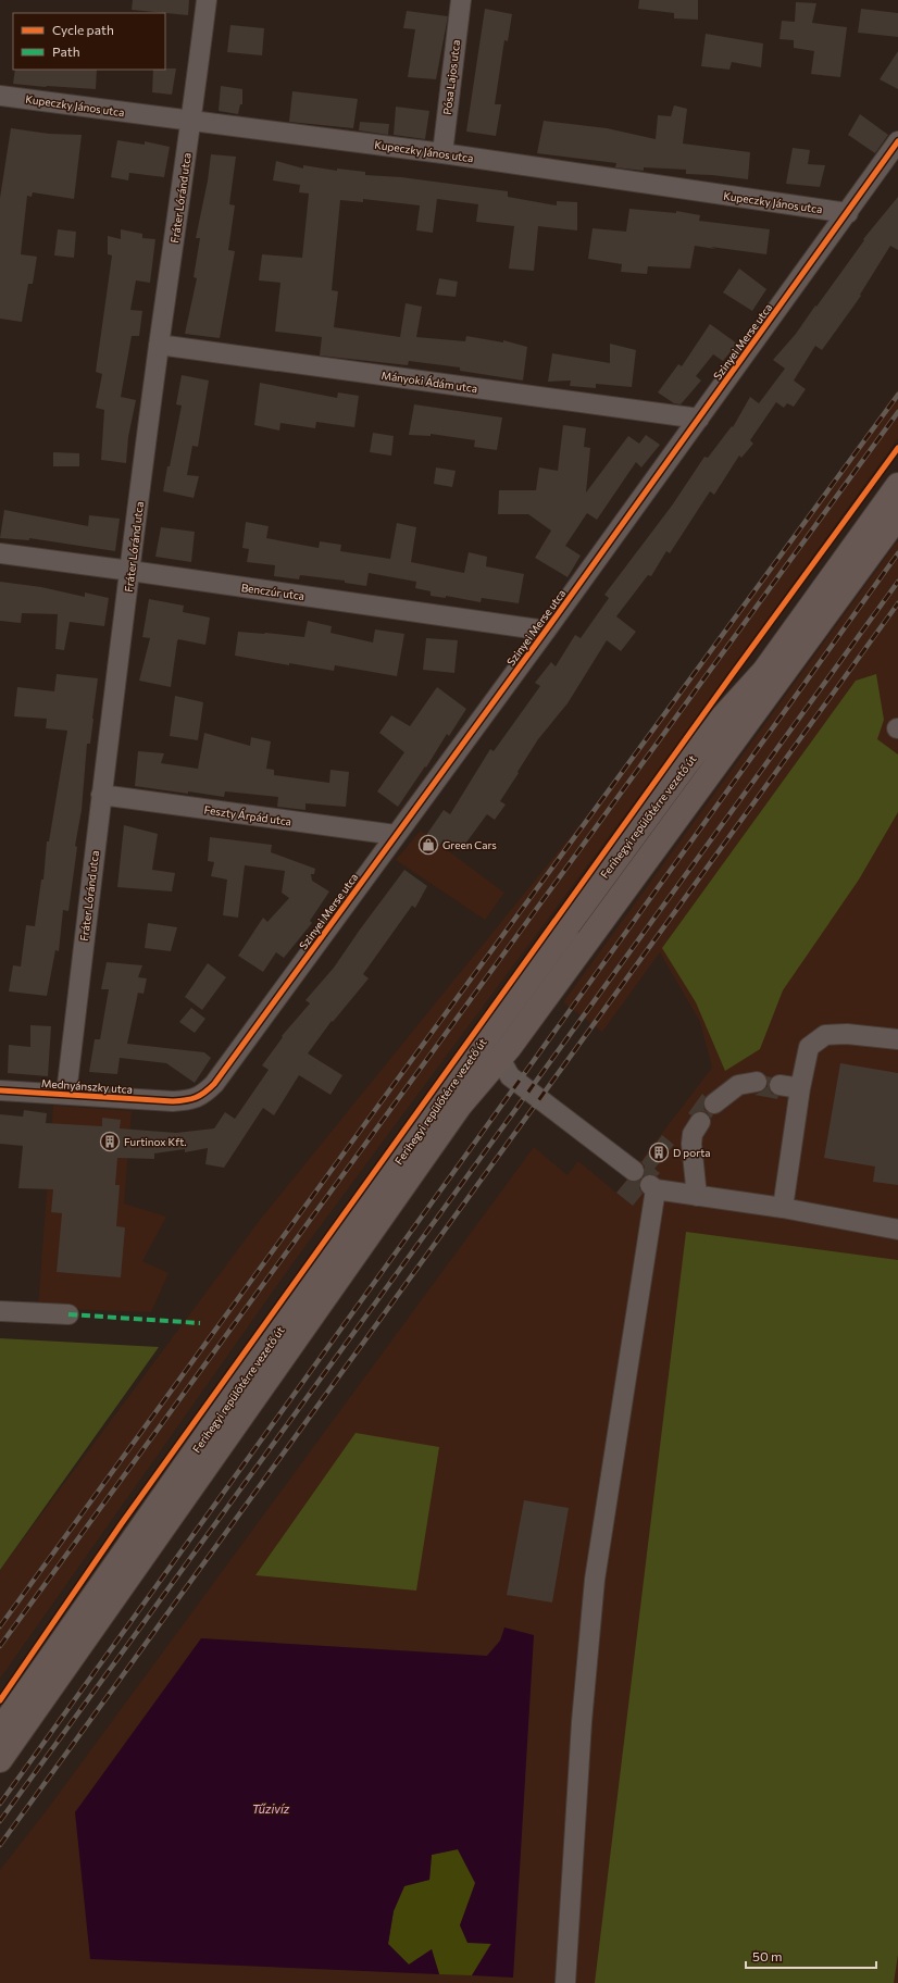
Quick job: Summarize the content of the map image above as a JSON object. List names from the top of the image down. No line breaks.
{"streets":{"main road":["Ferihegyi repülőtérre vezető út"],"street":["Pósa Lajos utca","Kupeczky János utca","Fráter Lóránd utca","Szinyei Merse utca","Mányoki Ádám utca","Benczúr utca","Feszty Árpád utca","Mednyánszky utca"]},"crossings":[["Pósa Lajos utca","Kupeczky János utca"],["Kupeczky János utca","Fráter Lóránd utca"],["Kupeczky János utca","Szinyei Merse utca"],["Fráter Lóránd utca","Mányoki Ádám utca"],["Fráter Lóránd utca","Benczúr utca"],["Fráter Lóránd utca","Feszty Árpád utca"],["Fráter Lóránd utca","Mednyánszky utca"],["Szinyei Merse utca","Mányoki Ádám utca"],["Szinyei Merse utca","Benczúr utca"],["Szinyei Merse utca","Feszty Árpád utca"],["Szinyei Merse utca","Mednyánszky utca"]],"water":["Tűzivíz"],"places":{"shop":["Green Cars"],"building":["Furtinox Kft.","D porta"]},"legend":["Cycle path","Path"],"scale_bar":"50 m"}
